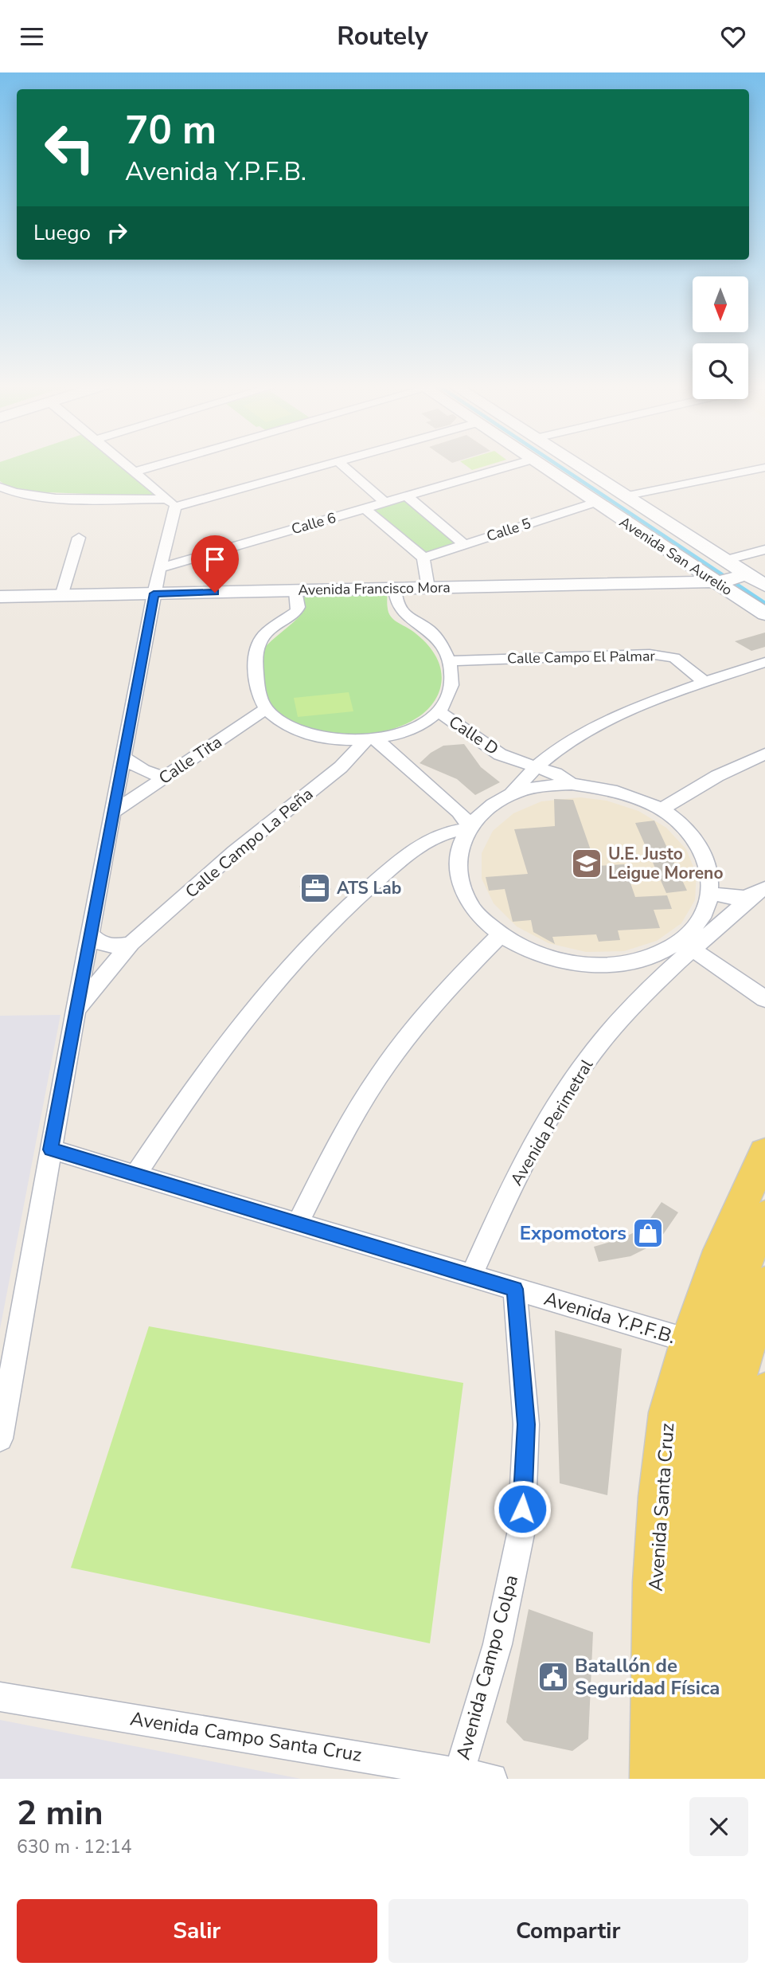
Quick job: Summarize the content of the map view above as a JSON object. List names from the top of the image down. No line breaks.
{"streets":{"main road":["Avenida San Aurelio","Avenida Francisco Mora","Avenida Santa Cruz"],"street":["Calle 6","Calle 5","Calle Campo El Palmar","Calle D","Calle Tita","Calle Campo La Peña","Avenida Perimetral","Avenida Y.P.F.B.","Avenida Campo Colpa","Avenida Campo Santa Cruz"]},"crossings":[["Calle 5","Avenida San Aurelio"],["Avenida San Aurelio","Avenida Francisco Mora"],["Avenida Francisco Mora","Calle Campo El Palmar"],["Avenida Francisco Mora","Calle D"],["Avenida Francisco Mora","Calle Tita"],["Avenida Francisco Mora","Calle Campo La Peña"],["Calle Campo El Palmar","Calle D"],["Calle Campo El Palmar","Calle Tita"],["Calle Campo El Palmar","Calle Campo La Peña"],["Calle D","Calle Tita"],["Calle D","Calle Campo La Peña"],["Calle Tita","Calle Campo La Peña"],["Avenida Perimetral","Avenida Y.P.F.B."],["Avenida Y.P.F.B.","Avenida Santa Cruz"],["Avenida Y.P.F.B.","Avenida Campo Colpa"],["Avenida Campo Colpa","Avenida Campo Santa Cruz"]],"places":{"school or university":["U.E. Justo Leigue Moreno"],"office":["ATS Lab"],"shop":["Expomotors"],"public building":["Batallón de Seguridad Física"]},"north":"bottom","page":{"header":"Routely","turn":["70 m","Avenida Y.P.F.B."],"then":"Luego","heading":["2 min","630 m · 12:14"],"buttons":["Salir","Compartir"]}}
